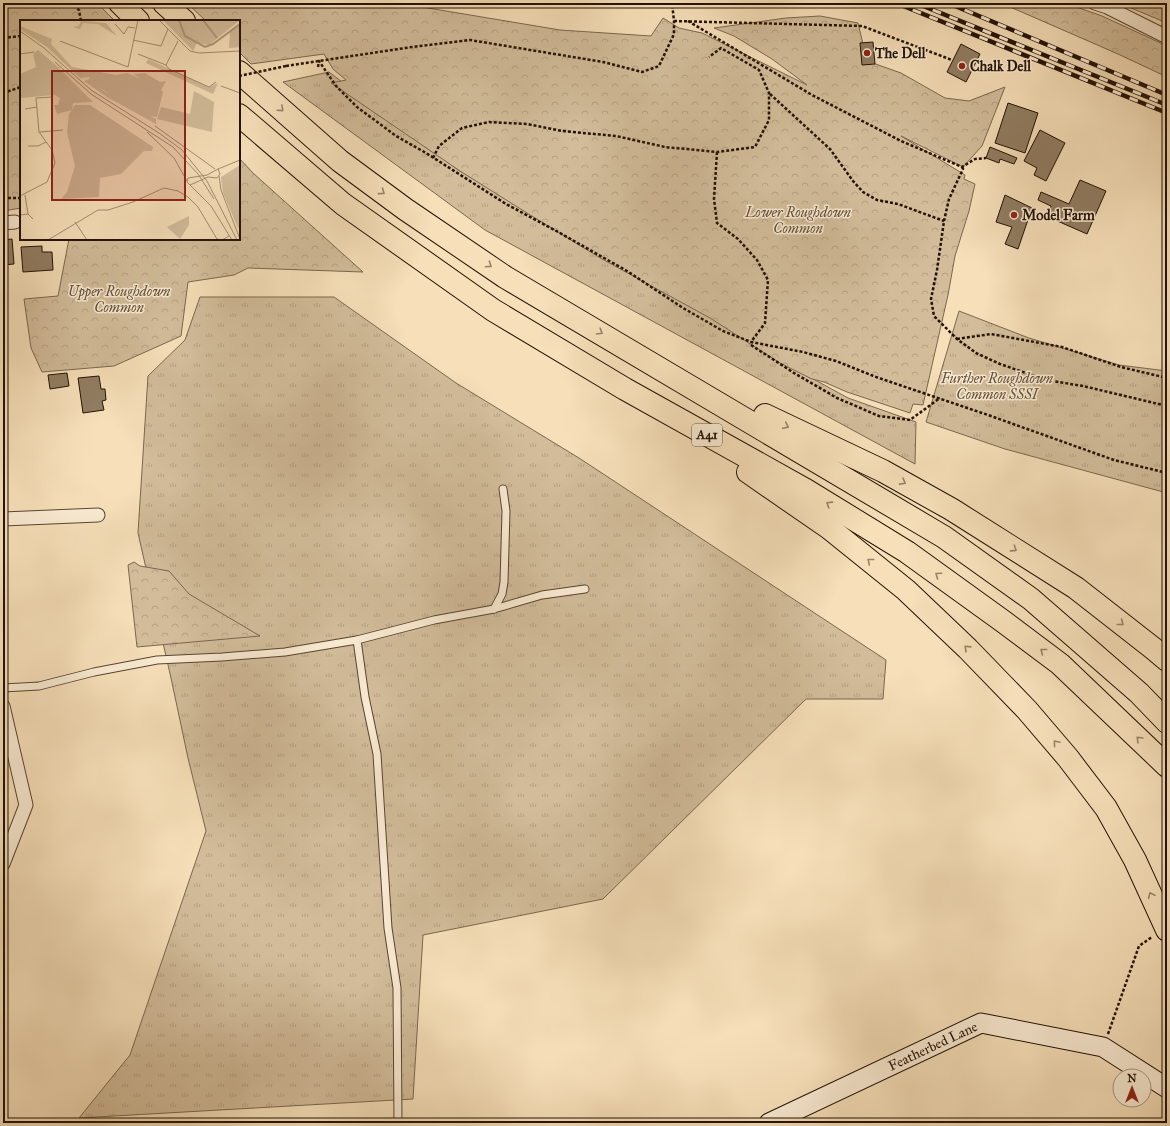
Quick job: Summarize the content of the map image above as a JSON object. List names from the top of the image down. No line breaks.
{"streets":{"highway":["A41"],"street":["Featherbed Lane"]},"parks":["Lower Roughdown Common","Upper Roughdown Common","Further Roughdown Common SSSI"],"places":["The Dell","Chalk Dell","Model Farm"],"north":"top"}
